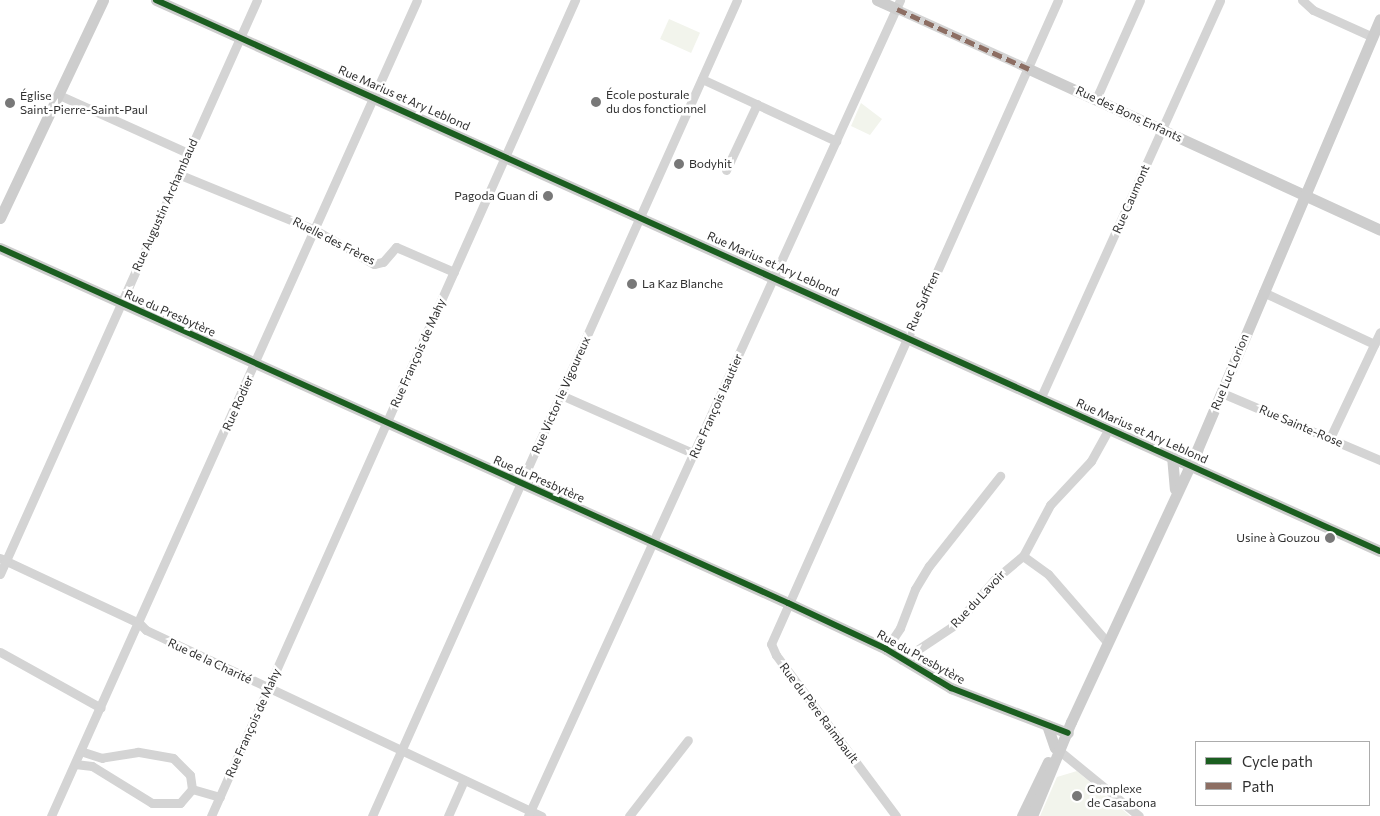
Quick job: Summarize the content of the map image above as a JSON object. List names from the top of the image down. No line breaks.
{"streets":{"street":["Rue Marius et Ary Leblond","Rue des Bons Enfants","Rue Caumont","Rue Augustin Archambaud","Ruelle des Frères","Rue Suffren","Rue du Presbytère","Rue François de Mahy","Rue Luc Lorion","Rue Victor le Vigoureux","Rue Rodier","Rue François Isautier","Rue Sainte-Rose","Rue du Lavoir","Rue de la Charité","Rue du Père Raimbault"]},"crossings":[["Rue Marius et Ary Leblond","Rue Caumont"],["Rue Marius et Ary Leblond","Rue Augustin Archambaud"],["Rue Marius et Ary Leblond","Rue Suffren"],["Rue Marius et Ary Leblond","Rue François de Mahy"],["Rue Marius et Ary Leblond","Rue Luc Lorion"],["Rue Marius et Ary Leblond","Rue Victor le Vigoureux"],["Rue Marius et Ary Leblond","Rue Rodier"],["Rue Marius et Ary Leblond","Rue François Isautier"],["Rue Marius et Ary Leblond","Rue du Lavoir"],["Rue des Bons Enfants","Rue Caumont"],["Rue des Bons Enfants","Rue Suffren"],["Rue des Bons Enfants","Rue Luc Lorion"],["Rue des Bons Enfants","Rue François Isautier"],["Rue Augustin Archambaud","Ruelle des Frères"],["Rue Augustin Archambaud","Rue du Presbytère"],["Rue Augustin Archambaud","Rue de la Charité"],["Ruelle des Frères","Rue François de Mahy"],["Ruelle des Frères","Rue Rodier"],["Rue Suffren","Rue du Presbytère"],["Rue Suffren","Rue du Père Raimbault"],["Rue du Presbytère","Rue François de Mahy"],["Rue du Presbytère","Rue Luc Lorion"],["Rue du Presbytère","Rue Victor le Vigoureux"],["Rue du Presbytère","Rue Rodier"],["Rue du Presbytère","Rue François Isautier"],["Rue du Presbytère","Rue du Lavoir"],["Rue du Presbytère","Rue du Père Raimbault"],["Rue François de Mahy","Rue de la Charité"],["Rue Luc Lorion","Rue Sainte-Rose"],["Rue Victor le Vigoureux","Rue de la Charité"],["Rue Rodier","Rue de la Charité"],["Rue François Isautier","Rue de la Charité"]],"places":["École posturale du dos fonctionnel","Église Saint-Pierre-Saint-Paul","Bodyhit","Pagoda Guan di","La Kaz Blanche","Usine à Gouzou","Complexe de Casabona"],"legend":["Cycle path","Path"]}
